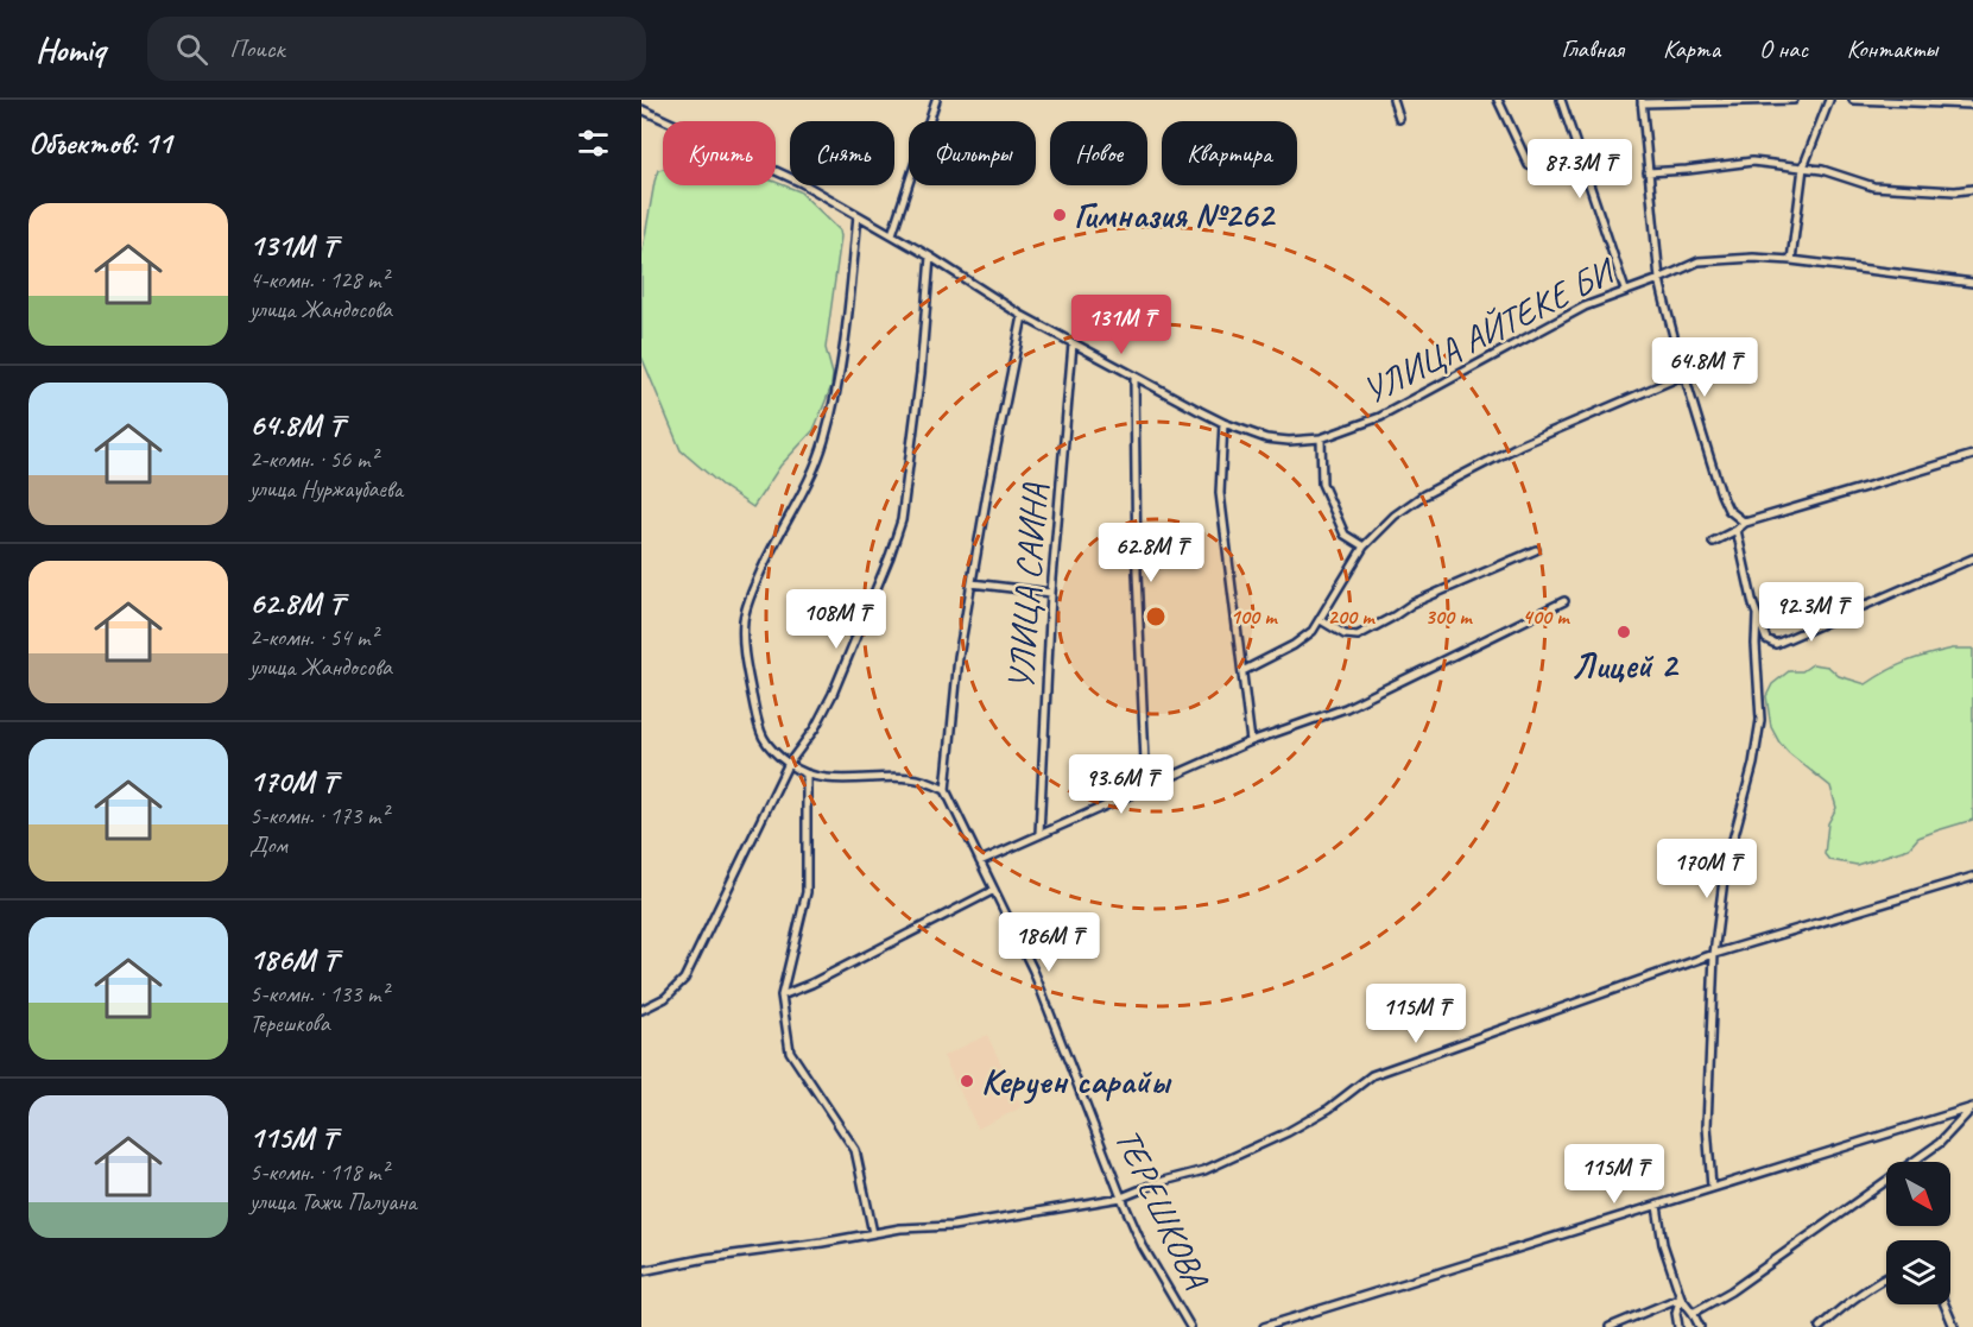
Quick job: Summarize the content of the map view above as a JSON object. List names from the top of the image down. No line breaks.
{"streets":{"street":["УЛИЦА АЙТЕКЕ БИ","УЛИЦА САИНА","ТЕРЕШКОВА"]},"crossings":[["УЛИЦА АЙТЕКЕ БИ","УЛИЦА САИНА"]],"places":["Гимназия №262","Лицей 2","Керуен сарайы"],"north":"bottom right","page":{"header":"Homiq","search":"Поиск","nav":["Главная","Карта","О нас","Контакты"],"heading":"Объектов: 11","chip":["Купить","Снять","Фильтры","Новое","Квартира"],"price":["87.3M ₸","131M ₸","64.8M ₸","62.8M ₸","92.3M ₸","108M ₸","93.6M ₸","170M ₸","186M ₸","115M ₸","115M ₸"],"list":[{"name":"131M ₸","note":"4-комн. · 128 m² · улица Жандосова"},{"name":"64.8M ₸","note":"2-комн. · 56 m² · улица Нуржаубаева"},{"name":"62.8M ₸","note":"2-комн. · 54 m² · улица Жандосова"},{"name":"170M ₸","note":"5-комн. · 173 m² · Дом"},{"name":"186M ₸","note":"5-комн. · 133 m² · Терешкова"},{"name":"115M ₸","note":"5-комн. · 118 m² · улица Тажи Палуана"}]},"rings":["100 m","200 m","300 m","400 m"]}
